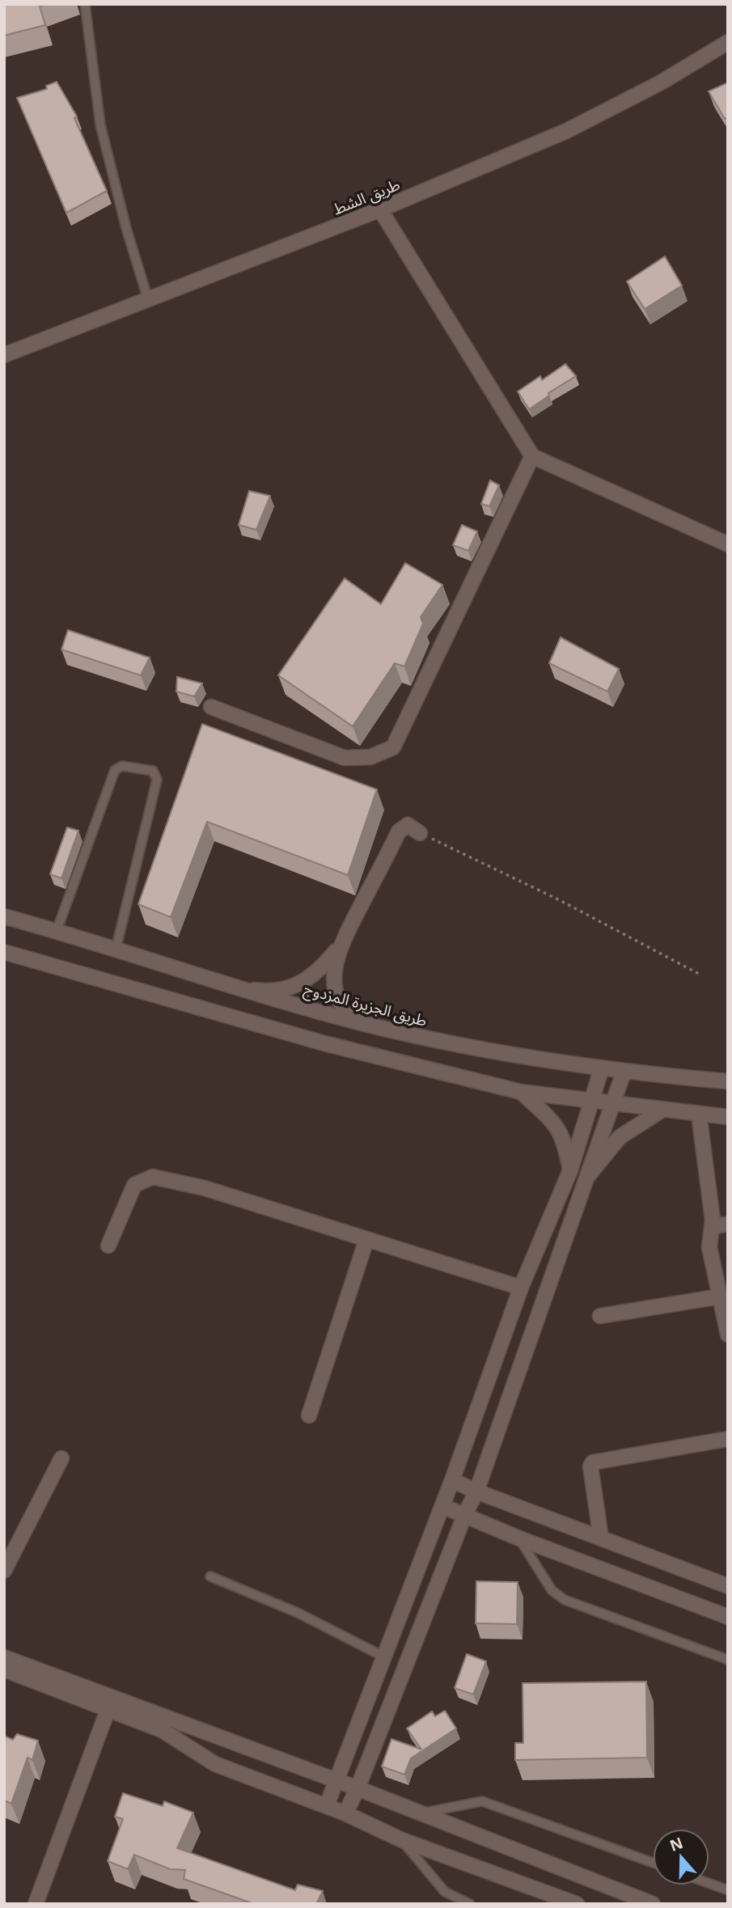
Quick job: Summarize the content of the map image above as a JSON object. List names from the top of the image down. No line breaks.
{"streets":{"street":["طريق الشط","طريق الجزيرة المزدوج"]},"north":"top"}
